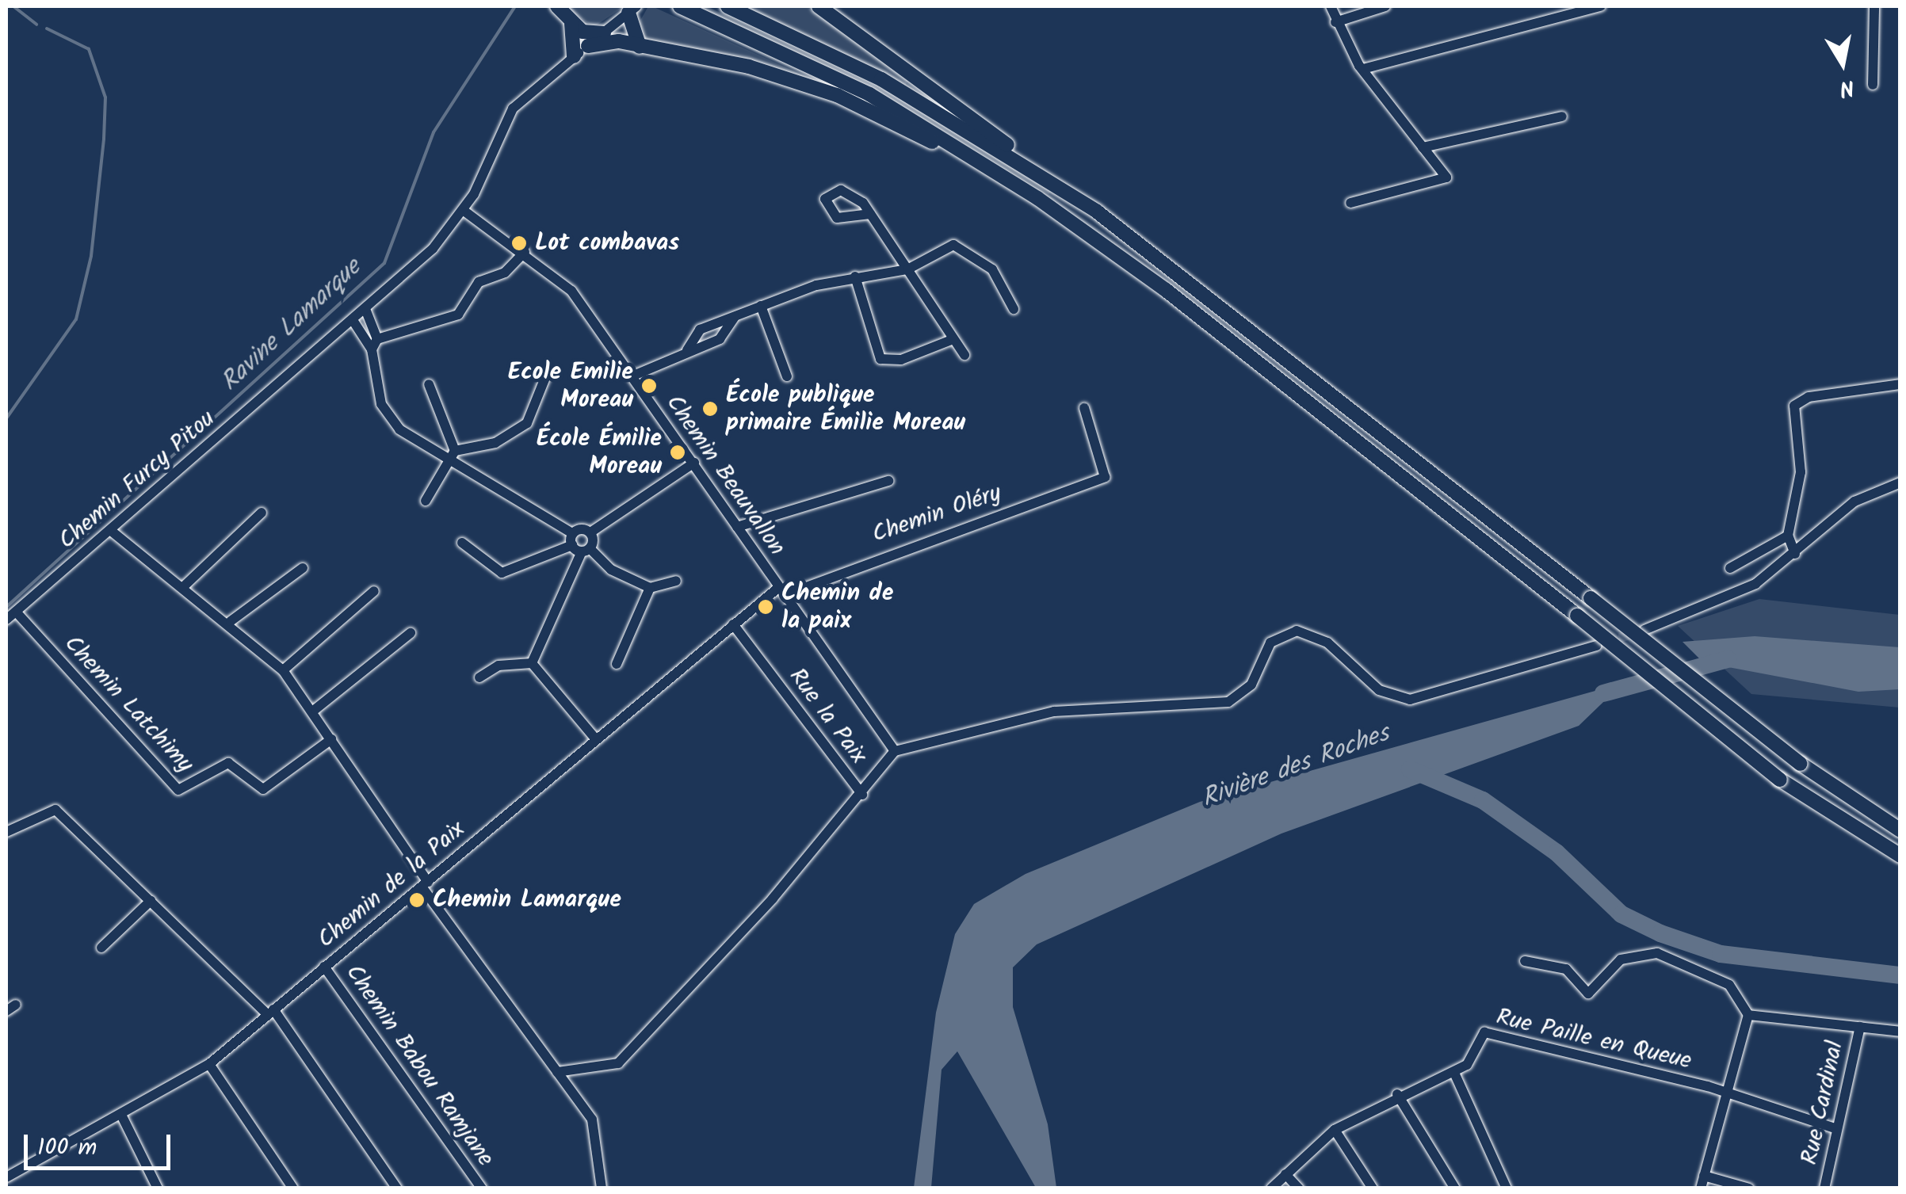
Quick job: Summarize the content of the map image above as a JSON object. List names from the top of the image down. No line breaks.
{"streets":{"street":["Chemin Beauvallon","Chemin Furcy Pitou","Chemin Oléry","Chemin Latchimy","Rue la Paix","Chemin de la Paix","Rue Paille en Queue","Chemin Babou Ramjane","Rue Cardinal"]},"crossings":[["Chemin Beauvallon","Chemin Furcy Pitou"],["Chemin Beauvallon","Chemin Oléry"],["Chemin Beauvallon","Chemin de la Paix"],["Chemin Furcy Pitou","Chemin Latchimy"],["Chemin Oléry","Chemin de la Paix"],["Rue la Paix","Chemin de la Paix"],["Chemin de la Paix","Chemin Babou Ramjane"]],"water":["Ravine Lamarque","Rivière des Roches"],"places":["Lot combavas","Ecole Emilie Moreau","École publique primaire Émilie Moreau","École Émilie Moreau","Chemin de la paix","Chemin Lamarque"],"scale_bar":"100 m","north":"bottom"}
